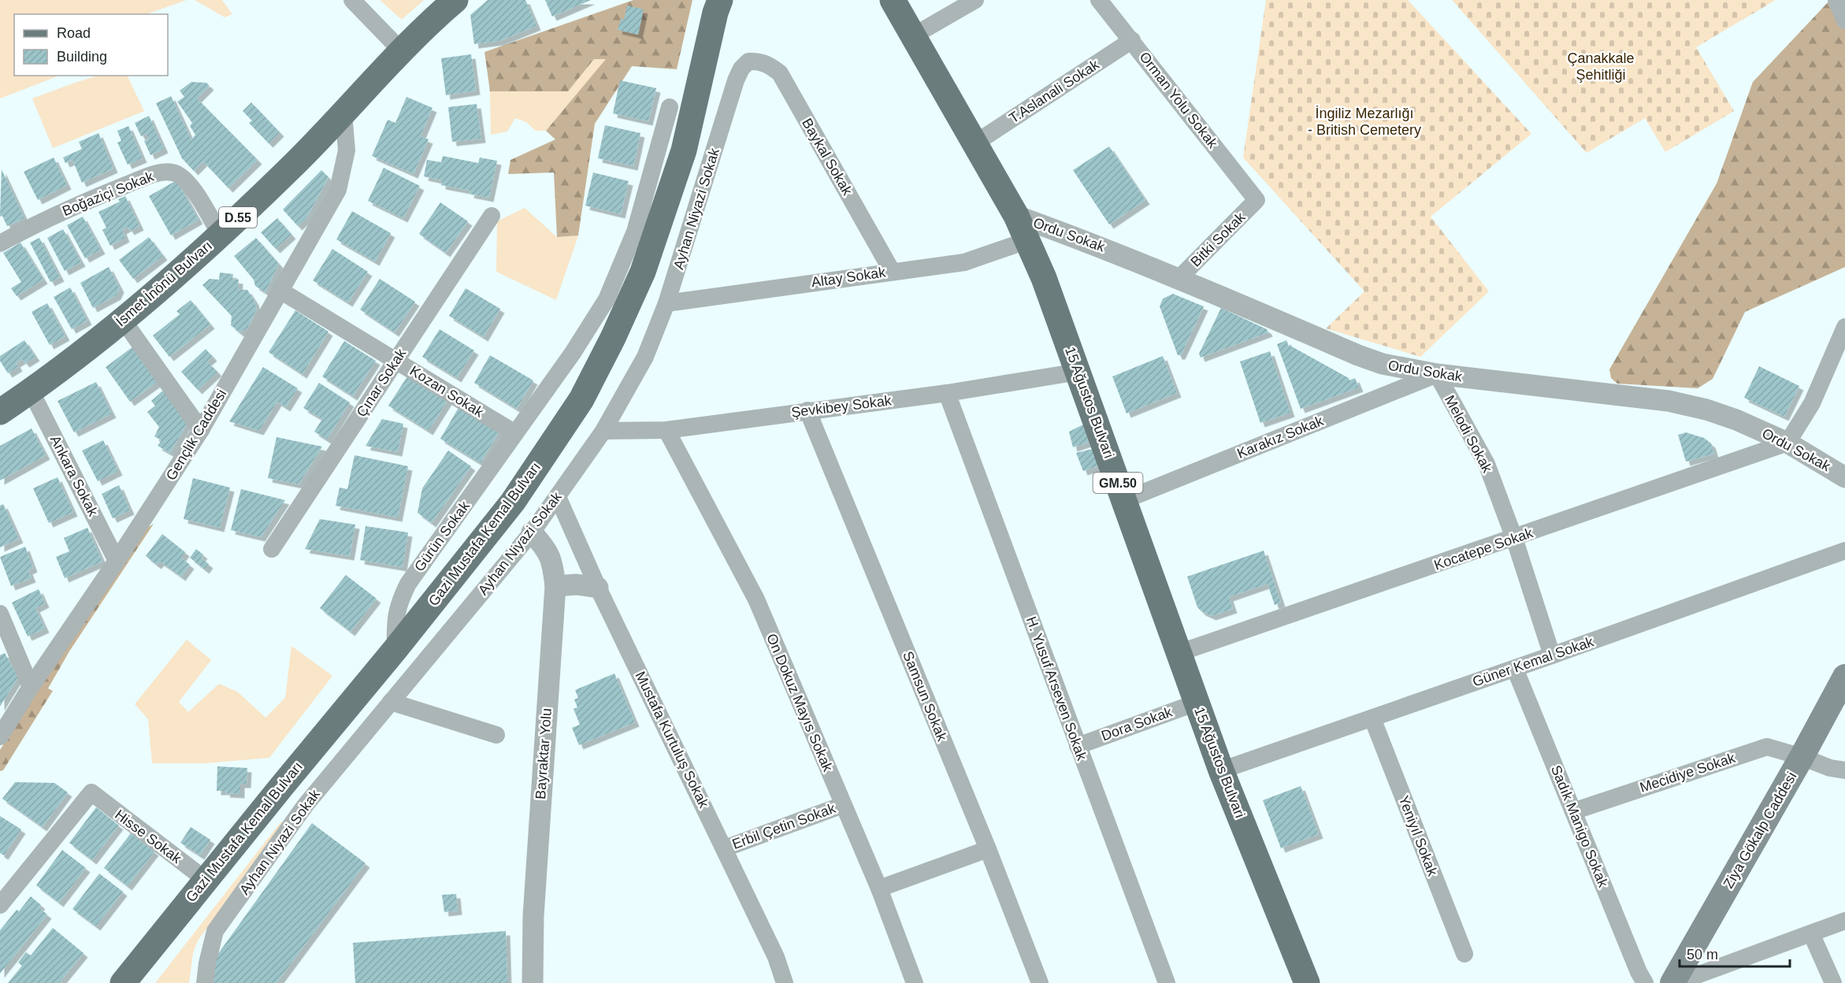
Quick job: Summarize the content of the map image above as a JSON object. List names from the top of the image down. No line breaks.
{"streets":{"main road":["D.55","İsmet İnönü Bulvarı","15 Ağustos Bulvari","GM.50","Gazi Mustafa Kemal Bulvarı","Ziya Gökalp Caddesi"],"street":["T.Aslanali Sokak","Orman Yolu Sokak","Baykal Sokak","Boğaziçi Sokak","Ayhan Niyazi Sokak","Ordu Sokak","Bitki Sokak","Altay Sokak","Çınar Sokak","Kozan Sokak","Şevkibey Sokak","Melodi Sokak","Gençlik Caddesi","Karakız Sokak","Ankara Sokak","Gürün Sokak","Kocatepe Sokak","Güner Kemal Sokak","H. Yusuf Arseven Sokak","Samsun Sokak","On Dokuz Mayıs Sokak","Dora Sokak","Mustafa Kurtuluş Sokak","Bayraktar Yolu","Mecidiye Sokak","Erbil Çetin Sokak","Sadık Manigo Sokak","Yeniyıl Sokak","Hisse Sokak"]},"crossings":[["T.Aslanali Sokak","Orman Yolu Sokak"],["T.Aslanali Sokak","15 Ağustos Bulvari"],["Orman Yolu Sokak","Bitki Sokak"],["Baykal Sokak","Ayhan Niyazi Sokak"],["Baykal Sokak","Altay Sokak"],["Boğaziçi Sokak","İsmet İnönü Bulvarı"],["Ayhan Niyazi Sokak","Altay Sokak"],["Ayhan Niyazi Sokak","Şevkibey Sokak"],["Ayhan Niyazi Sokak","Mustafa Kurtuluş Sokak"],["Ayhan Niyazi Sokak","Bayraktar Yolu"],["Ordu Sokak","Bitki Sokak"],["Ordu Sokak","15 Ağustos Bulvari"],["Ordu Sokak","Melodi Sokak"],["Ordu Sokak","Karakız Sokak"],["Ordu Sokak","Kocatepe Sokak"],["Altay Sokak","15 Ağustos Bulvari"],["İsmet İnönü Bulvarı","Gençlik Caddesi"],["İsmet İnönü Bulvarı","Ankara Sokak"],["Çınar Sokak","Kozan Sokak"],["Kozan Sokak","Gençlik Caddesi"],["Kozan Sokak","Gürün Sokak"],["15 Ağustos Bulvari","Şevkibey Sokak"],["15 Ağustos Bulvari","Karakız Sokak"],["15 Ağustos Bulvari","Kocatepe Sokak"],["15 Ağustos Bulvari","Güner Kemal Sokak"],["15 Ağustos Bulvari","Dora Sokak"],["Şevkibey Sokak","H. Yusuf Arseven Sokak"],["Şevkibey Sokak","Samsun Sokak"],["Şevkibey Sokak","On Dokuz Mayıs Sokak"],["Melodi Sokak","Karakız Sokak"],["Melodi Sokak","Kocatepe Sokak"],["Melodi Sokak","Güner Kemal Sokak"],["Gençlik Caddesi","Ankara Sokak"],["Gazi Mustafa Kemal Bulvarı","Gürün Sokak"],["Gazi Mustafa Kemal Bulvarı","Hisse Sokak"],["Güner Kemal Sokak","Sadık Manigo Sokak"],["Güner Kemal Sokak","Yeniyıl Sokak"],["H. Yusuf Arseven Sokak","Dora Sokak"],["On Dokuz Mayıs Sokak","Erbil Çetin Sokak"],["Mustafa Kurtuluş Sokak","Erbil Çetin Sokak"],["Mecidiye Sokak","Sadık Manigo Sokak"],["Mecidiye Sokak","Ziya Gökalp Caddesi"]],"parks":["Çanakkale Şehitliği","İngiliz Mezarlığı - British Cemetery"],"legend":["Road","Building"],"scale_bar":"50 m"}
